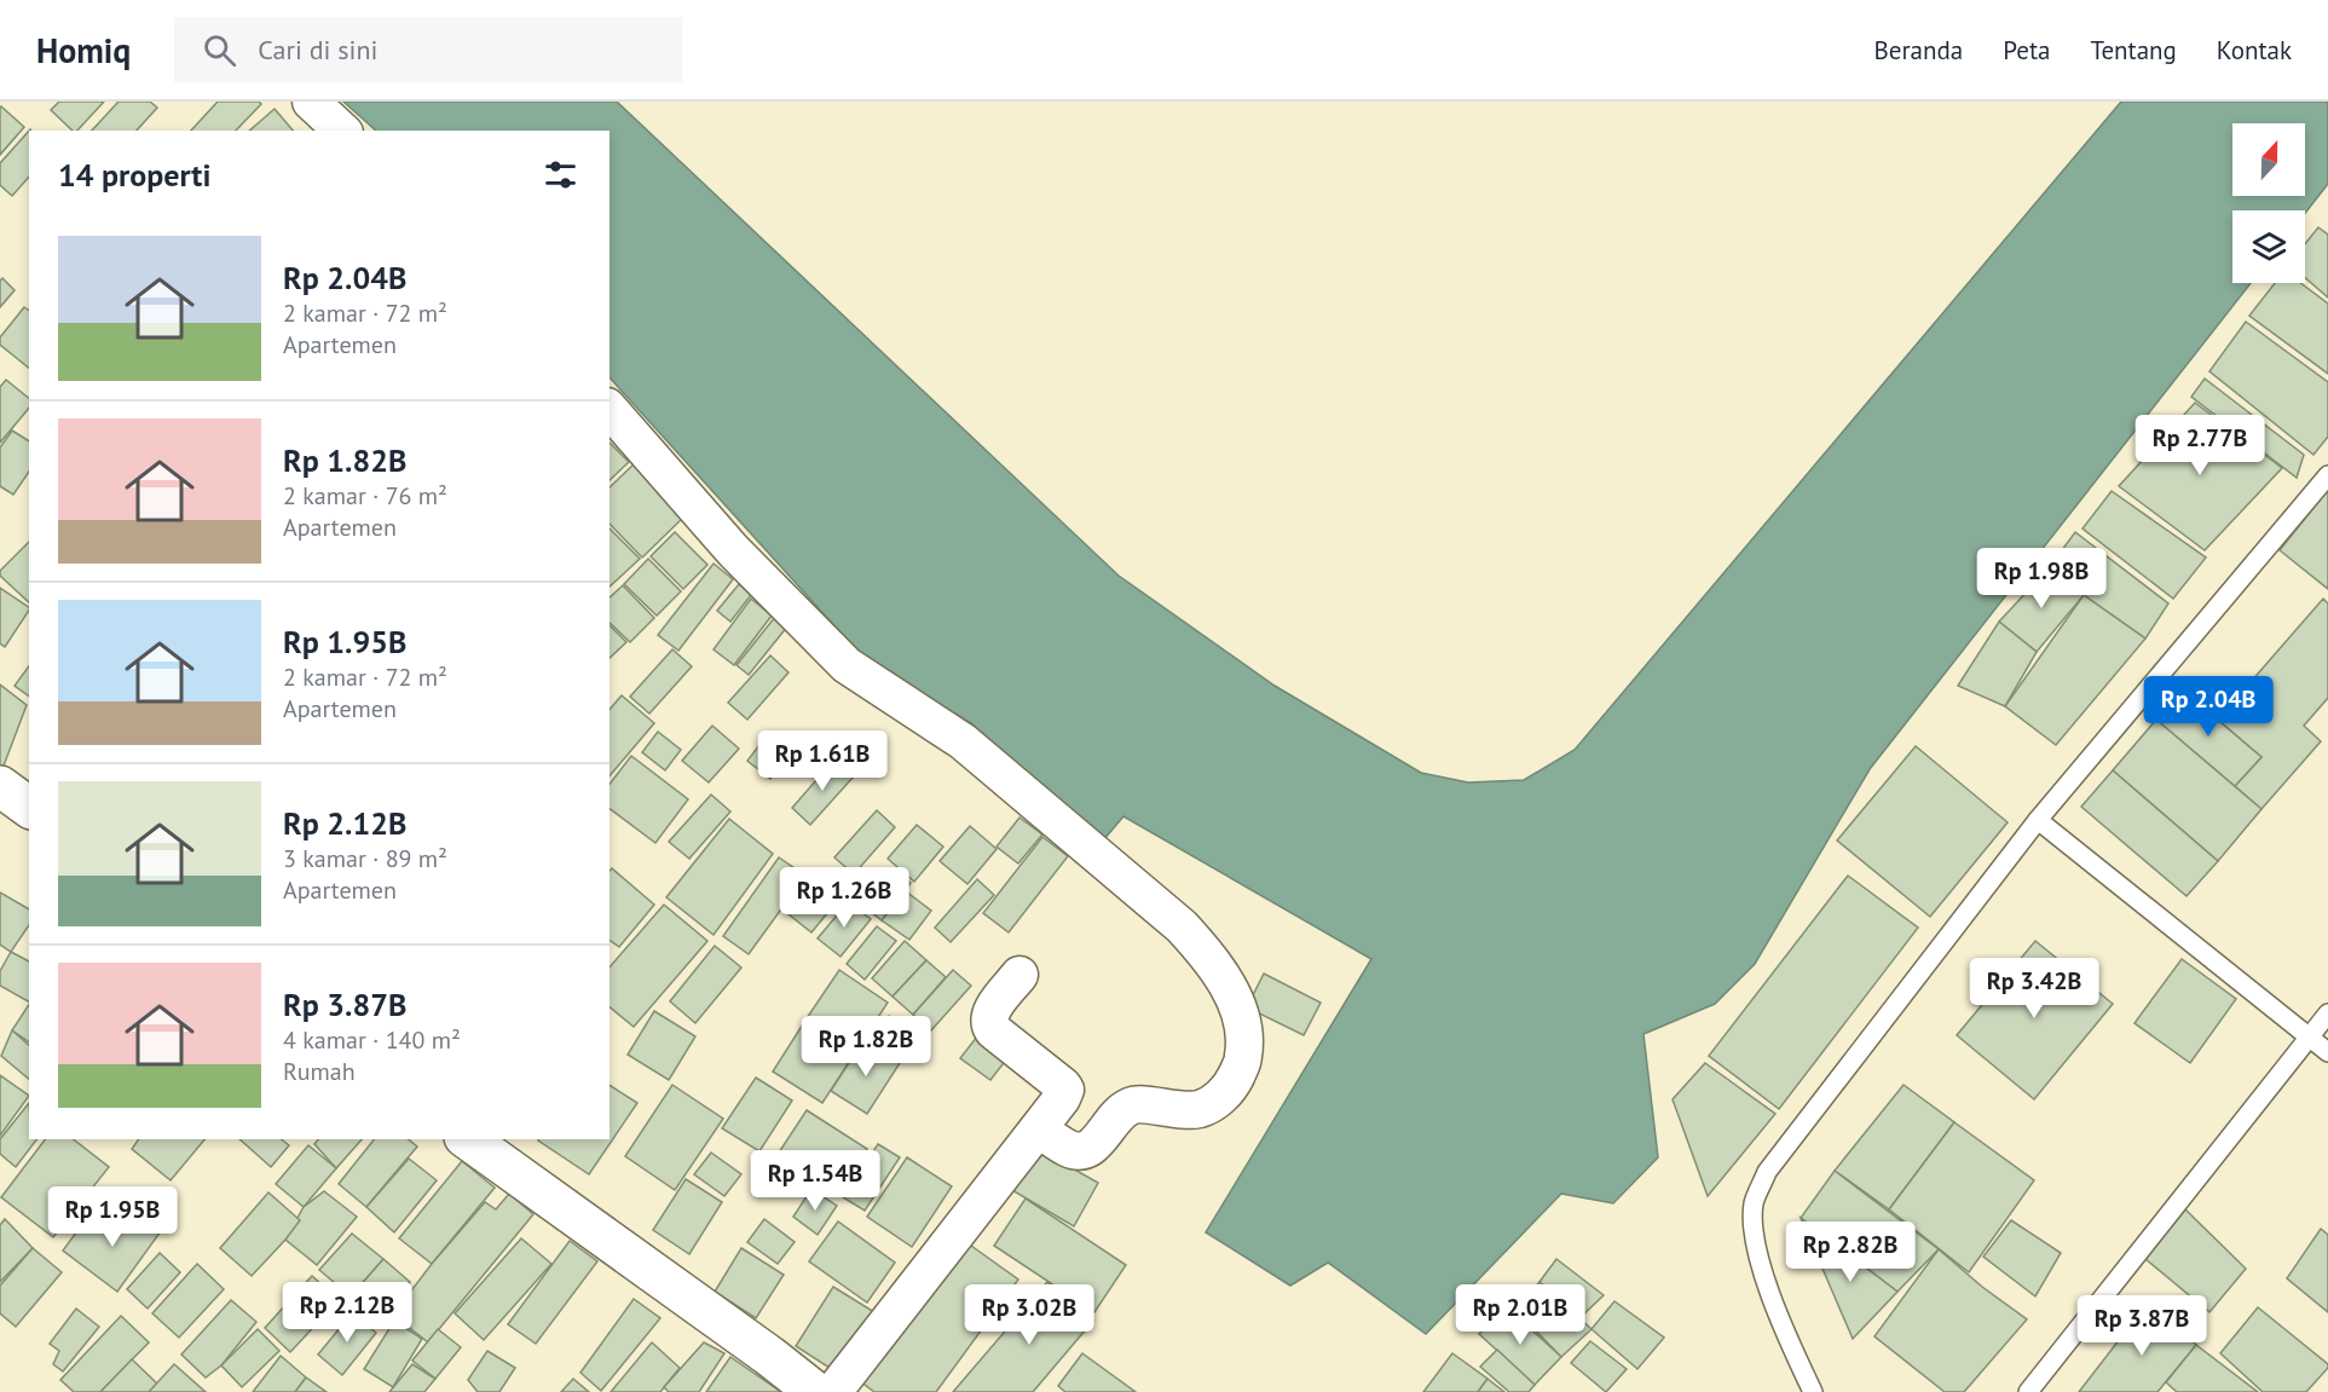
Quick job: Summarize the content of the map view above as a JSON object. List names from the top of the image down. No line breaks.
{"north":"top","page":{"header":"Homiq","search":"Cari di sini","nav":["Beranda","Peta","Tentang","Kontak"],"heading":"14 properti","list":[{"name":"Rp 2.04B","note":"2 kamar · 72 m² · Apartemen"},{"name":"Rp 1.82B","note":"2 kamar · 76 m² · Apartemen"},{"name":"Rp 1.95B","note":"2 kamar · 72 m² · Apartemen"},{"name":"Rp 2.12B","note":"3 kamar · 89 m² · Apartemen"},{"name":"Rp 3.87B","note":"4 kamar · 140 m² · Rumah"}],"price":["Rp 2.77B","Rp 1.98B","Rp 2.04B","Rp 1.61B","Rp 1.26B","Rp 3.42B","Rp 1.82B","Rp 1.54B","Rp 1.95B","Rp 2.82B","Rp 2.12B","Rp 3.02B","Rp 2.01B","Rp 3.87B"]}}
